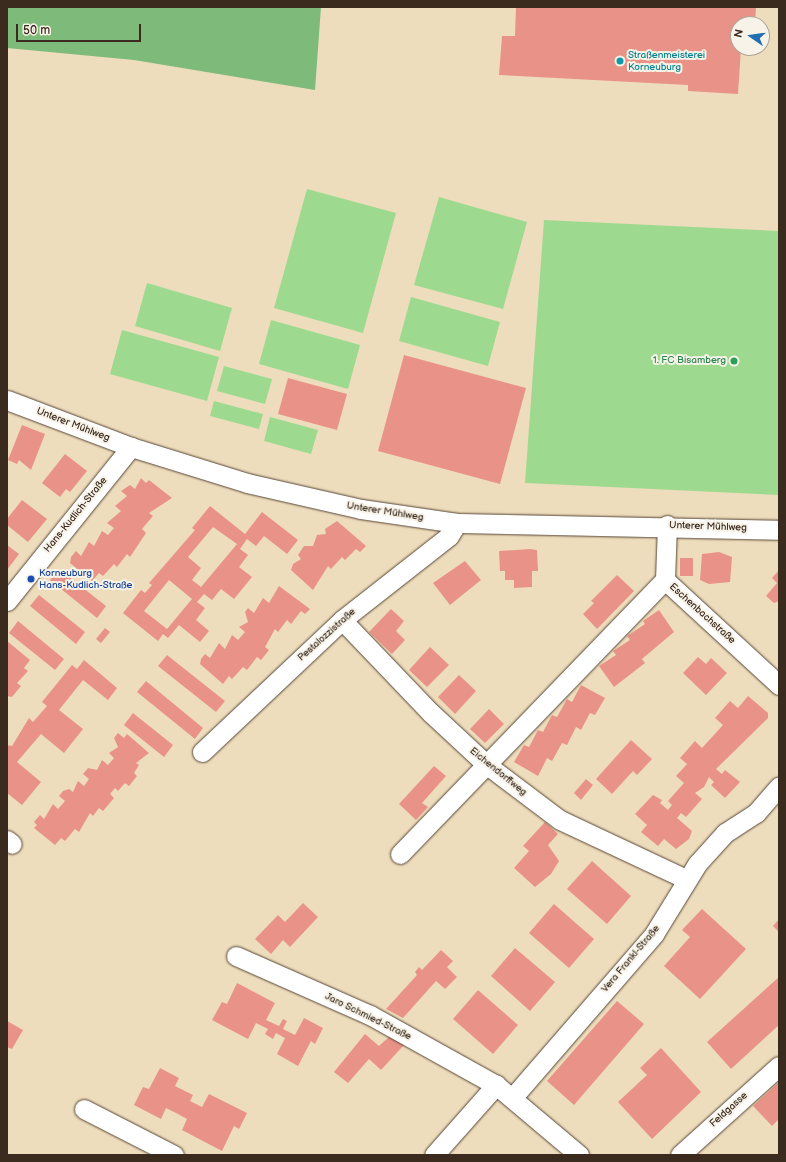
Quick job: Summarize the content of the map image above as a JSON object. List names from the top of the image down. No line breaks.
{"streets":{"street":["Unterer Mühlweg","Hans-Kudlich-Straße","Eschenbachstraße","Pestalozzistraße","Eichendorffweg","Vera Frankl-Straße","Jaro Schmied-Straße","Feldgasse"]},"crossings":[["Unterer Mühlweg","Hans-Kudlich-Straße"],["Unterer Mühlweg","Eschenbachstraße"],["Unterer Mühlweg","Pestalozzistraße"],["Pestalozzistraße","Eichendorffweg"],["Eichendorffweg","Vera Frankl-Straße"],["Vera Frankl-Straße","Jaro Schmied-Straße"]],"places":["Straßenmeisterei Korneuburg","1. FC Bisamberg","Korneuburg Hans-Kudlich-Straße"],"scale_bar":"50 m","north":"left"}
